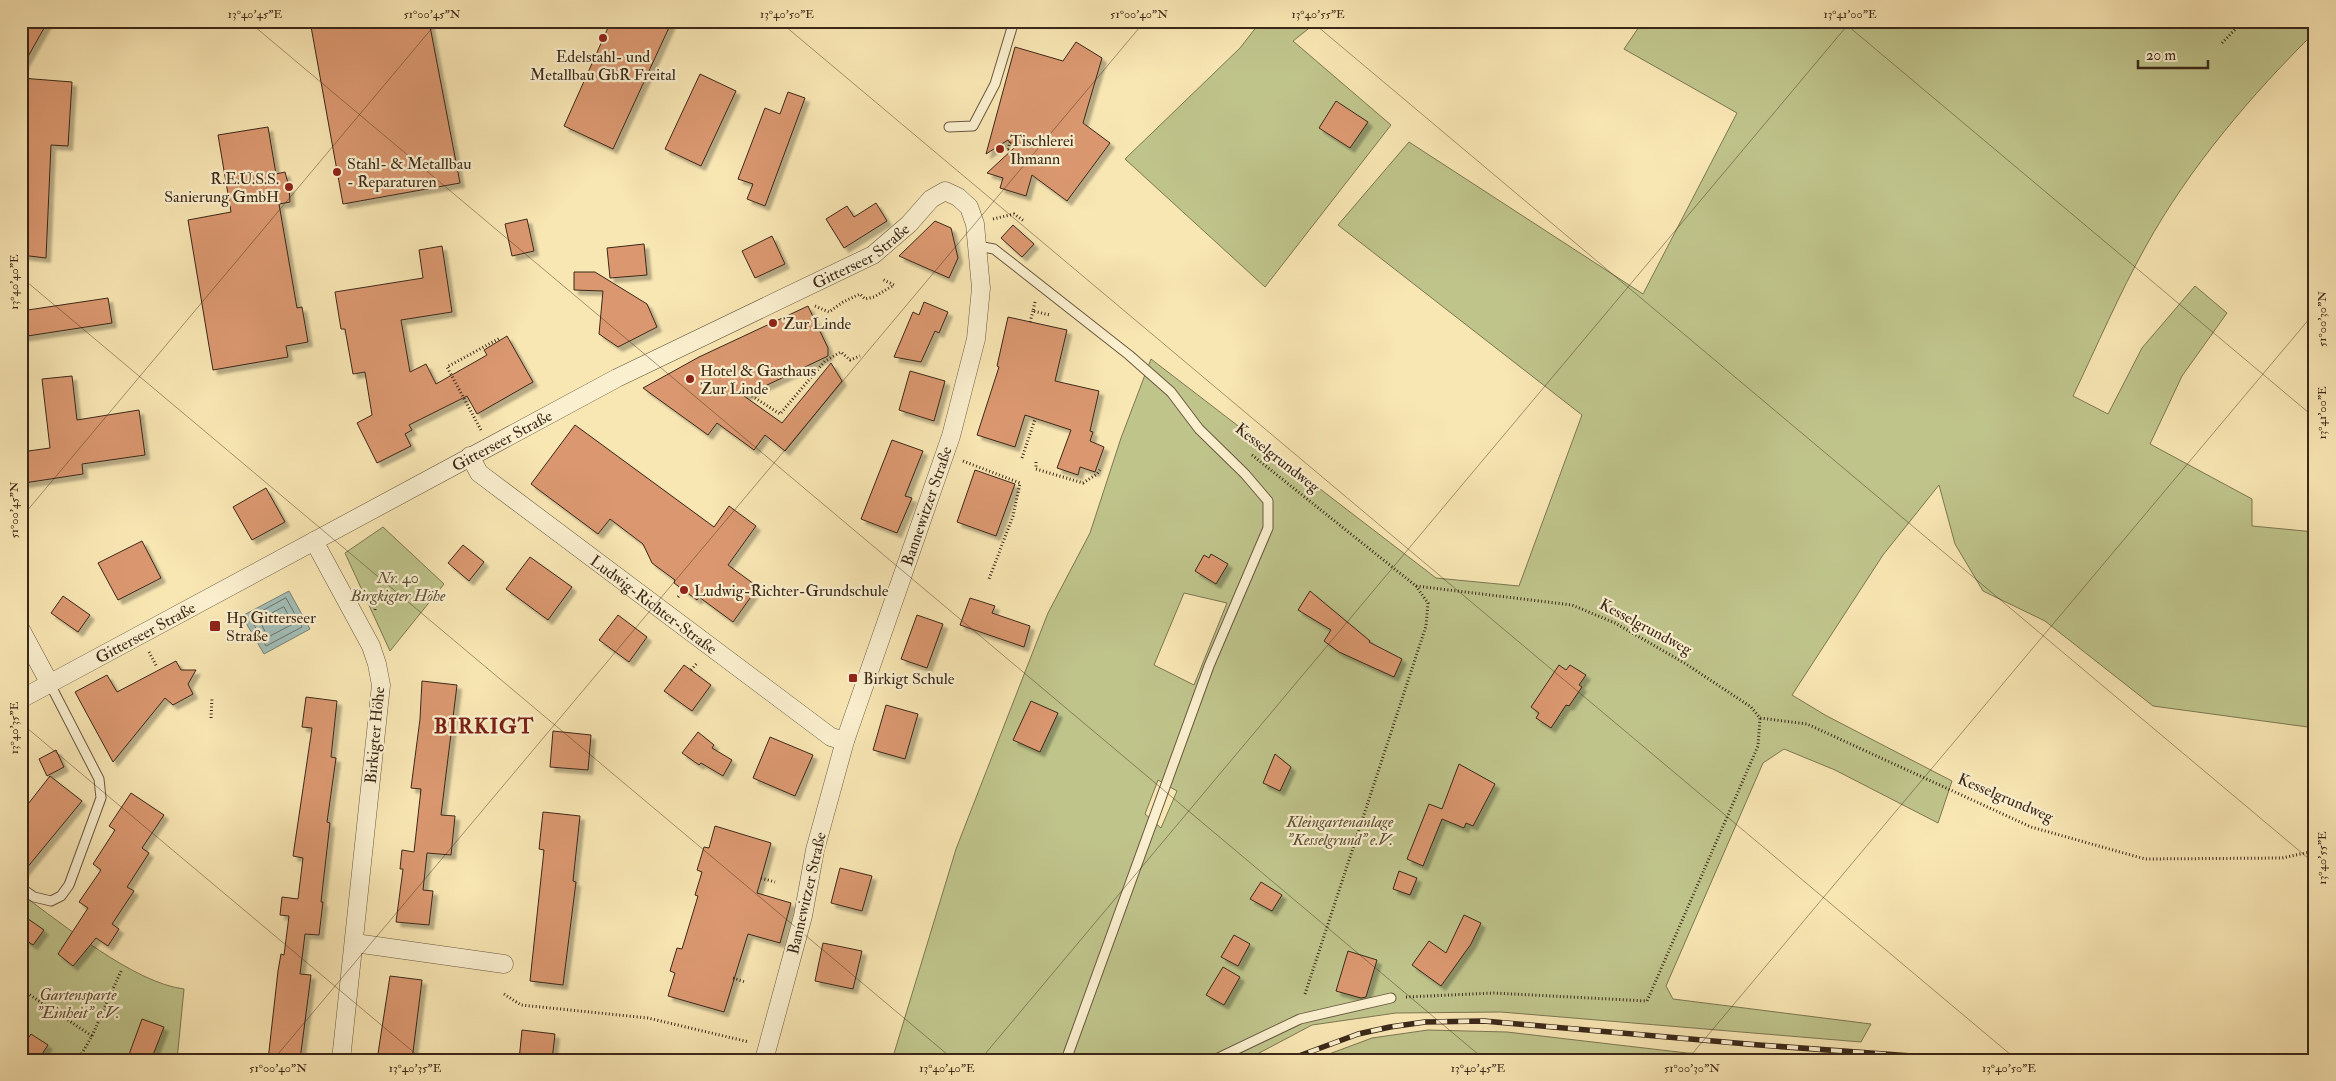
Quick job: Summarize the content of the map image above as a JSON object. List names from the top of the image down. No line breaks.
{"streets":{"street":["Gitterseer Straße","Bannewitzer Straße","Ludwig-Richter-Straße","Birkigter Höhe"],"path":["Kesselgrundweg"]},"crossings":[["Gitterseer Straße","Bannewitzer Straße"],["Gitterseer Straße","Ludwig-Richter-Straße"],["Gitterseer Straße","Birkigter Höhe"],["Bannewitzer Straße","Ludwig-Richter-Straße"]],"districts":["BIRKIGT"],"parks":["Nr. 40 Birgkigter Höhe","Kleingartenanlage \"Kesselgrund\" e.V.","Gartensparte \"Einheit\" e.V."],"places":{"other":["Edelstahl- und Metallbau GbR Freital","Tischlerei Ihmann","Stahl- & Metallbau - Reparaturen","R.E.U.S.S. Sanierung GmbH","Zur Linde","Hotel & Gasthaus Zur Linde","Ludwig-Richter-Grundschule"],"transit":["Hp Gitterseer Straße","Birkigt Schule"]},"scale_bar":"20 m","coordinates":["13°40'45\"E","51°00'45\"N","13°40'50\"E","51°00'40\"N","13°40'55\"E","13°41'00\"E","13°40'40\"E","51°00'30\"N","13°40'35\"E"]}
